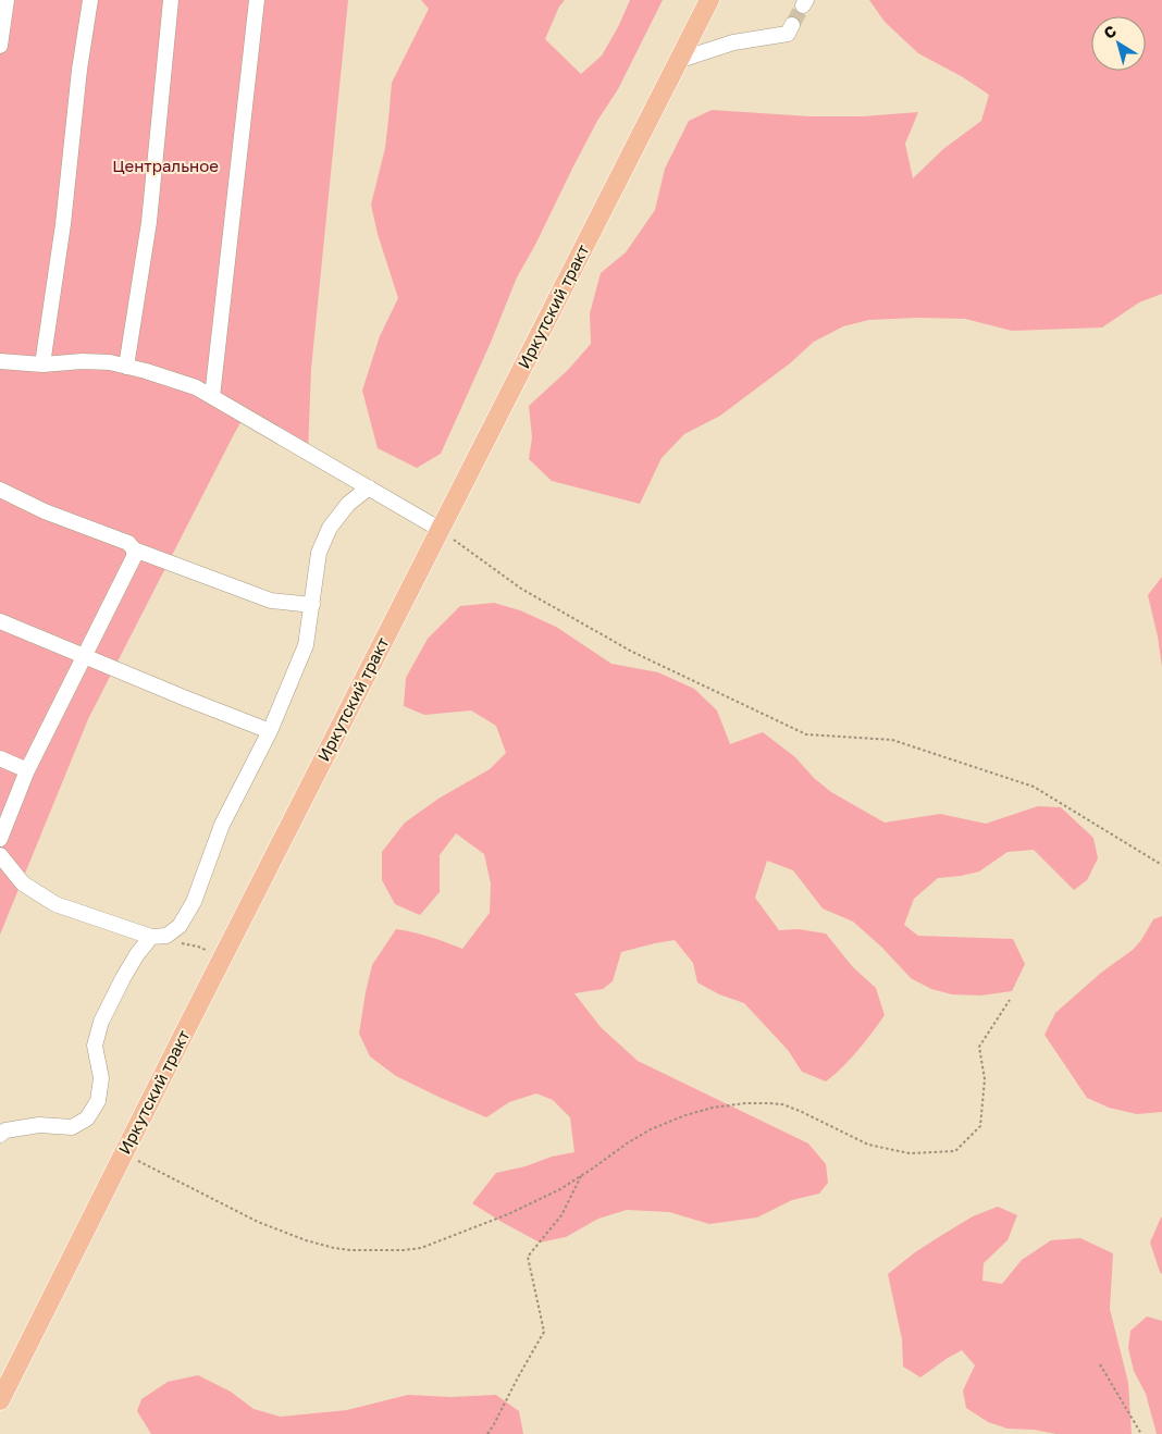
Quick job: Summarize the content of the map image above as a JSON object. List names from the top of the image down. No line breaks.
{"streets":{"main road":["Иркутский тракт"]},"parks":["Центральное"],"north":"top left"}
